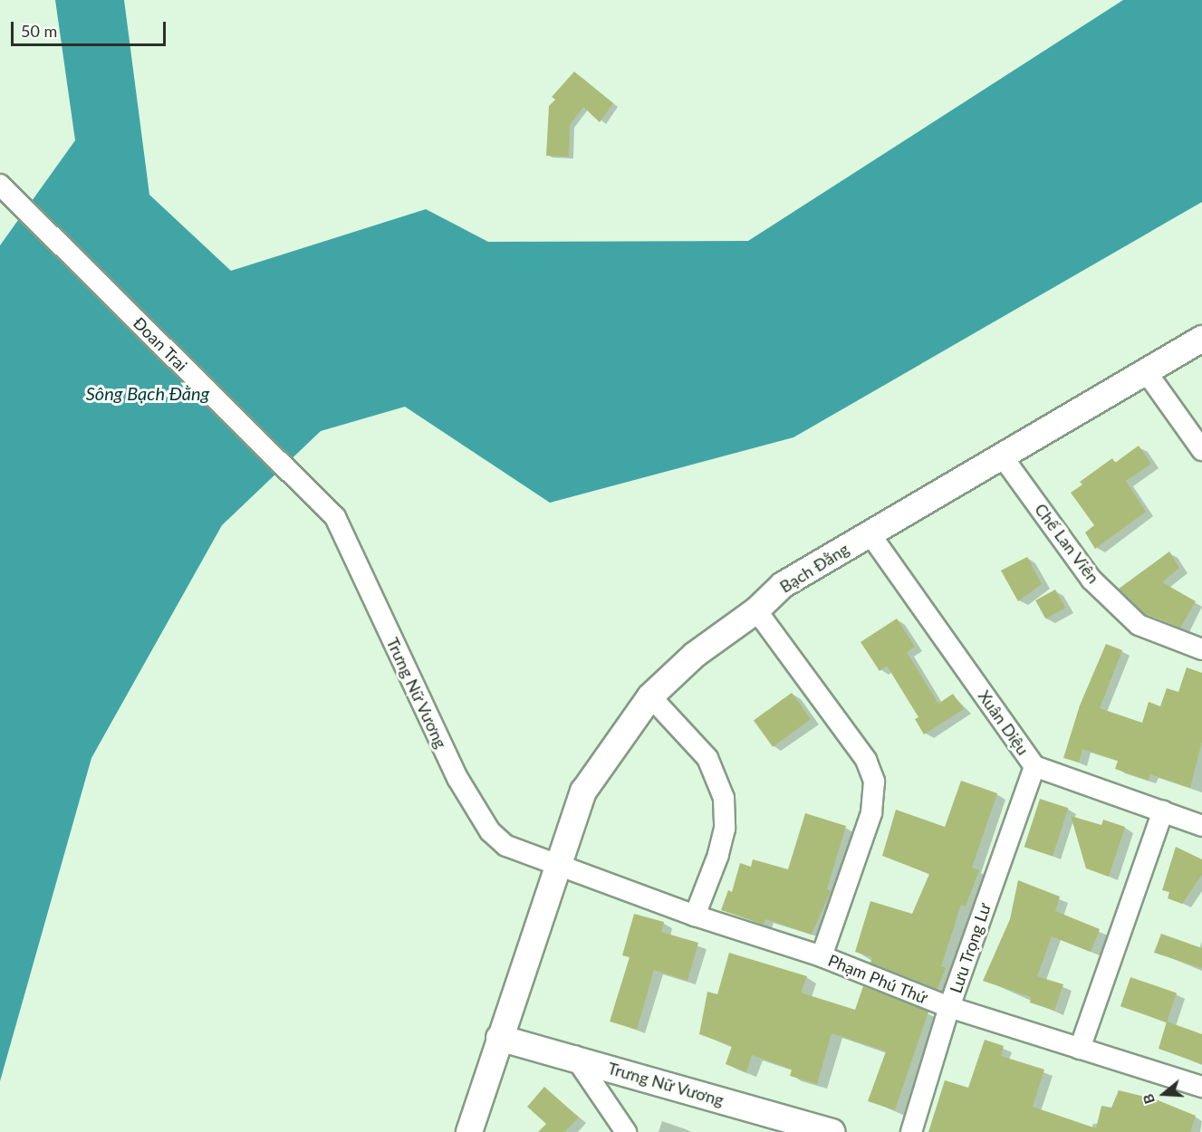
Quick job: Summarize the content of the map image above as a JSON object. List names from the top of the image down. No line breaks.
{"streets":{"street":["Đoan Trai","Chế Lan Viên","Bạch Đằng","Trưng Nữ Vương","Xuân Diệu","Lưu Trọng Lư","Phạm Phú Thứ"]},"crossings":[["Đoan Trai","Trưng Nữ Vương"],["Chế Lan Viên","Bạch Đằng"],["Bạch Đằng","Trưng Nữ Vương"],["Bạch Đằng","Xuân Diệu"],["Bạch Đằng","Phạm Phú Thứ"],["Trưng Nữ Vương","Phạm Phú Thứ"],["Xuân Diệu","Lưu Trọng Lư"],["Lưu Trọng Lư","Phạm Phú Thứ"]],"water":["Sông Bạch Đằng"],"scale_bar":"50 m","north":"left"}
